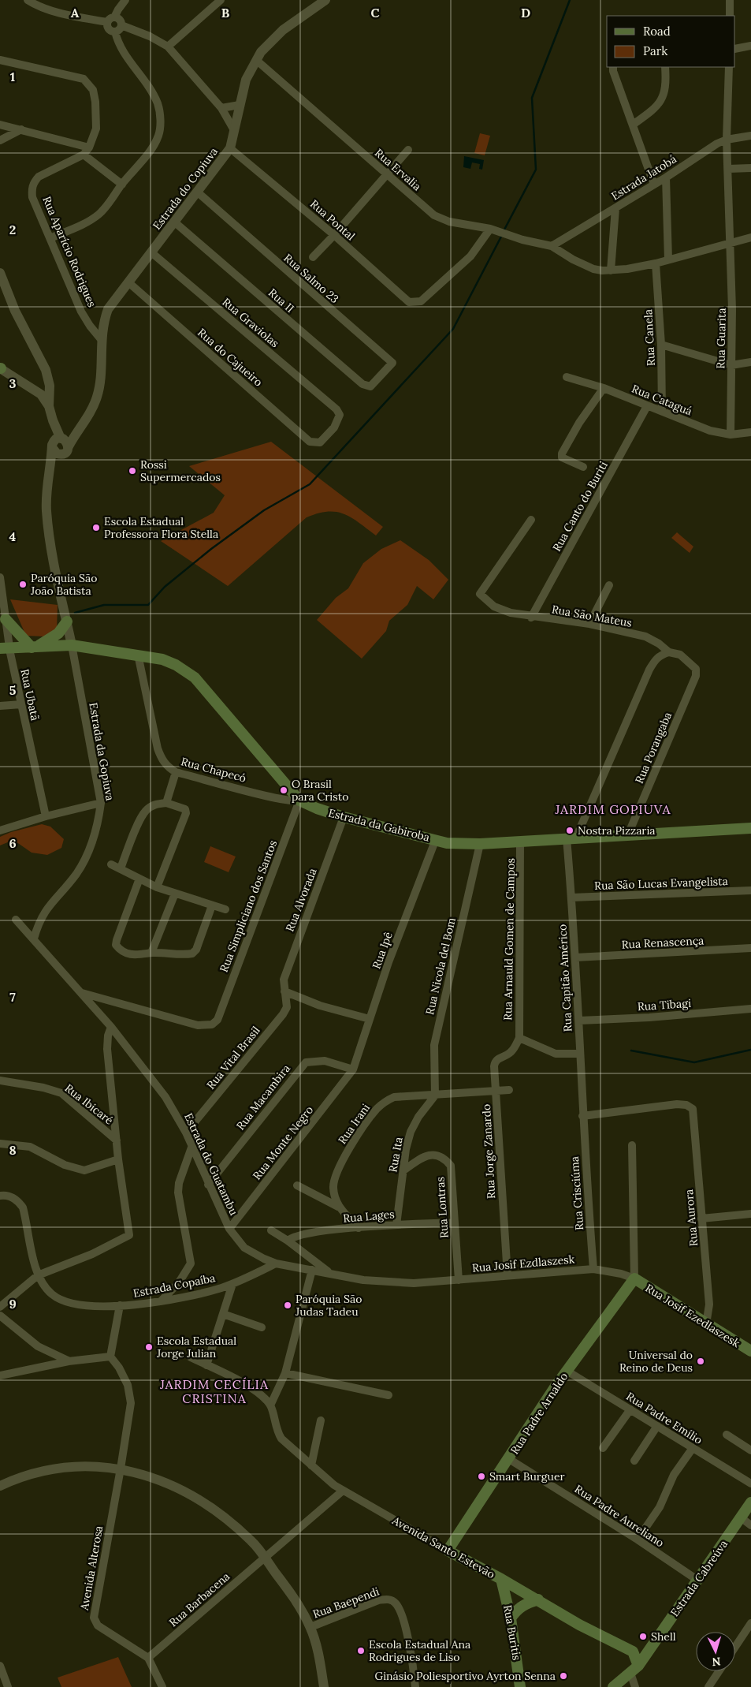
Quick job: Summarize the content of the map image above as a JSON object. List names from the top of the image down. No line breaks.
{"streets":{"main road":["Estrada da Gabiroba","Rua Josif Ezedlaszesk","Rua Padre Arnaldo","Avenida Santo Estevão","Estrada Cabreúva","Rua Buritis"],"street":["Rua Ervalia","Estrada Jatobá","Estrada do Copiuva","Rua Pontal","Rua Aparício Rodrigues","Rua Salmo 23","Rua II","Rua Graviolas","Rua Canela","Rua Guarita","Rua do Cajueiro","Rua Cataguá","Rua Canto do Buriti","Rua São Mateus","Rua Ubatã","Rua Porangaba","Estrada da Gopiuva","Rua Chapecó","Rua São Lucas Evangelista","Rua Alvorada","Rua Simpliciano dos Santos","Rua Arnauld Gomen de Campos","Rua Renascença","Rua Ipê","Rua Nicola del Bom","Rua Capitão Américo","Rua Tibagi","Rua Vital Brasil","Rua Macambira","Rua Ibicaré","Rua Irani","Rua Monte Negro","Rua Jorge Zanardo","Rua Ita","Estrada do Guatambu","Rua Crisciúma","Rua Lontras","Rua Lages","Rua Aurora","Rua Josif Ezdlaszesk","Estrada Copaíba","Rua Padre Emílio","Rua Padre Aureliano","Avenida Alterosa","Rua Barbacena","Rua Baependi"]},"crossings":[["Rua Ervalia","Estrada Jatobá"],["Rua Ervalia","Estrada do Copiuva"],["Rua Ervalia","Rua Pontal"],["Rua Ervalia","Rua Canela"],["Rua Ervalia","Rua Guarita"],["Estrada Jatobá","Rua Guarita"],["Estrada do Copiuva","Rua Pontal"],["Estrada do Copiuva","Rua Aparício Rodrigues"],["Estrada do Copiuva","Rua Salmo 23"],["Estrada do Copiuva","Rua II"],["Estrada do Copiuva","Rua Graviolas"],["Estrada do Copiuva","Rua do Cajueiro"],["Rua Salmo 23","Rua II"],["Rua Graviolas","Rua do Cajueiro"],["Rua Canela","Rua Cataguá"],["Rua Guarita","Rua Cataguá"],["Rua Cataguá","Rua Canto do Buriti"],["Rua Canto do Buriti","Rua São Mateus"],["Rua São Mateus","Rua Porangaba"],["Rua Ubatã","Estrada da Gabiroba"],["Rua Porangaba","Estrada da Gabiroba"],["Estrada da Gopiuva","Estrada da Gabiroba"],["Estrada da Gopiuva","Estrada do Guatambu"],["Rua Chapecó","Estrada da Gabiroba"],["Rua Chapecó","Rua Simpliciano dos Santos"],["Estrada da Gabiroba","Rua Alvorada"],["Estrada da Gabiroba","Rua Simpliciano dos Santos"],["Estrada da Gabiroba","Rua Arnauld Gomen de Campos"],["Estrada da Gabiroba","Rua Ipê"],["Estrada da Gabiroba","Rua Nicola del Bom"],["Estrada da Gabiroba","Rua Capitão Américo"],["Rua São Lucas Evangelista","Rua Capitão Américo"],["Rua Alvorada","Rua Vital Brasil"],["Rua Simpliciano dos Santos","Estrada do Guatambu"],["Rua Arnauld Gomen de Campos","Rua Jorge Zanardo"],["Rua Renascença","Rua Capitão Américo"],["Rua Ipê","Rua Macambira"],["Rua Ipê","Rua Monte Negro"],["Rua Nicola del Bom","Rua Irani"],["Rua Nicola del Bom","Rua Ita"],["Rua Capitão Américo","Rua Tibagi"],["Rua Capitão Américo","Rua Crisciúma"],["Rua Capitão Américo","Rua Aurora"],["Rua Vital Brasil","Estrada do Guatambu"],["Rua Macambira","Rua Monte Negro"],["Rua Macambira","Estrada do Guatambu"],["Rua Irani","Rua Jorge Zanardo"],["Rua Irani","Rua Ita"],["Rua Monte Negro","Estrada do Guatambu"],["Rua Jorge Zanardo","Rua Josif Ezdlaszesk"],["Rua Ita","Rua Lontras"],["Rua Ita","Rua Lages"],["Estrada do Guatambu","Rua Josif Ezdlaszesk"],["Estrada do Guatambu","Estrada Copaíba"],["Rua Crisciúma","Rua Aurora"],["Rua Crisciúma","Rua Josif Ezdlaszesk"],["Rua Lontras","Rua Lages"],["Rua Lontras","Rua Josif Ezdlaszesk"],["Rua Aurora","Rua Josif Ezedlaszesk"],["Rua Josif Ezdlaszesk","Rua Josif Ezedlaszesk"],["Rua Josif Ezdlaszesk","Rua Padre Arnaldo"],["Rua Josif Ezedlaszesk","Rua Padre Arnaldo"],["Rua Padre Arnaldo","Rua Padre Emílio"],["Rua Padre Arnaldo","Rua Padre Aureliano"],["Rua Padre Arnaldo","Avenida Santo Estevão"],["Rua Padre Aureliano","Estrada Cabreúva"],["Avenida Santo Estevão","Estrada Cabreúva"],["Avenida Santo Estevão","Rua Barbacena"],["Avenida Santo Estevão","Rua Buritis"],["Avenida Alterosa","Rua Barbacena"]],"districts":["JARDIM GOPIUVA","JARDIM CECÍLIA CRISTINA"],"places":["Rossi Supermercados","Escola Estadual Professora Flora Stella","Paróquia São João Batista","O Brasil para Cristo","Nostra Pizzaria","Paróquia São Judas Tadeu","Escola Estadual Jorge Julian","Universal do Reino de Deus","Smart Burguer","Shell","Escola Estadual Ana Rodrigues de Liso","Ginásio Poliesportivo Ayrton Senna"],"legend":["Road","Park"],"north":"bottom","grid":{"columns":["A","B","C","D"],"rows":["1","2","3","4","5","6","7","8","9"]}}
